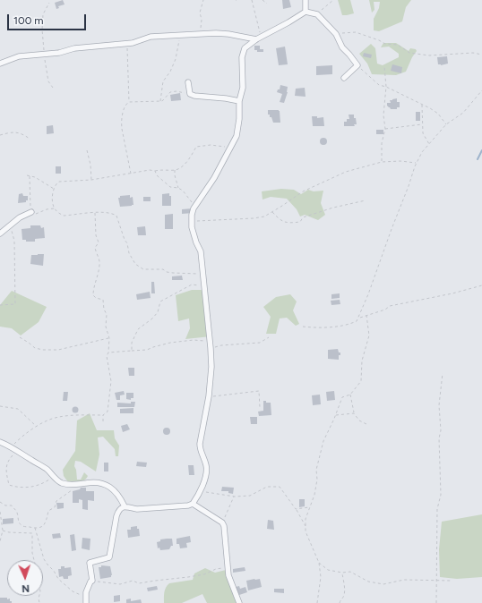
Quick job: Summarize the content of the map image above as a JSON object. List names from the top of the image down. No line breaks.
{"scale_bar":"100 m","north":"bottom"}
